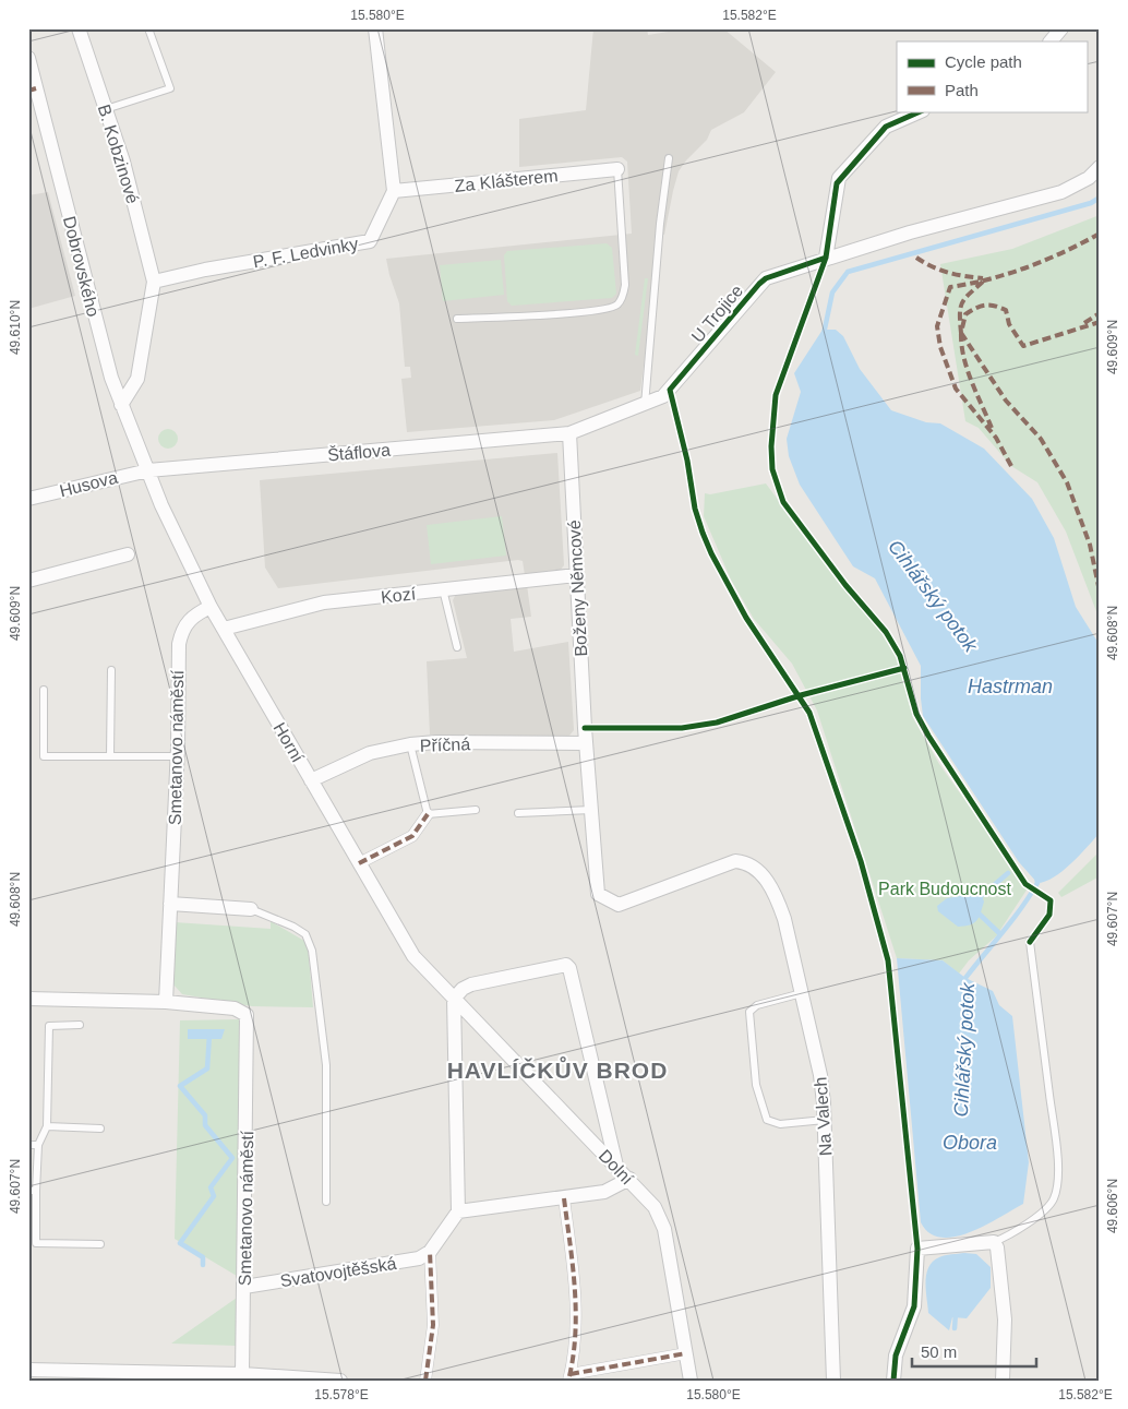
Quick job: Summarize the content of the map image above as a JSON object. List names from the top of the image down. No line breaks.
{"streets":{"street":["B. Kobzinové","Za Klášterem","P. F. Ledvinky","Dobrovského","U Trojice","Štáflova","Husova","Boženy Němcové","Kozí","Horní","Příčná","Smetanovo náměstí","Na Valech","Dolní","Svatovojtěšská"]},"crossings":[["B. Kobzinové","P. F. Ledvinky"],["Za Klášterem","P. F. Ledvinky"],["Dobrovského","Štáflova"],["Dobrovského","Husova"],["Dobrovského","Horní"],["U Trojice","Štáflova"],["U Trojice","Boženy Němcové"],["Štáflova","Husova"],["Štáflova","Boženy Němcové"],["Štáflova","Horní"],["Husova","Horní"],["Boženy Němcové","Kozí"],["Boženy Němcové","Příčná"],["Boženy Němcové","Na Valech"],["Kozí","Horní"],["Horní","Příčná"],["Horní","Smetanovo náměstí"],["Horní","Dolní"],["Smetanovo náměstí","Svatovojtěšská"]],"districts":["HAVLÍČKŮV BROD"],"water":["Cihlářský potok","Hastrman","Obora"],"parks":["Park Budoucnost"],"legend":["Cycle path","Path"],"scale_bar":"50 m","coordinates":["15.580°E","15.582°E","49.610°N","49.609°N","49.608°N","49.607°N","49.606°N","15.578°E"]}
